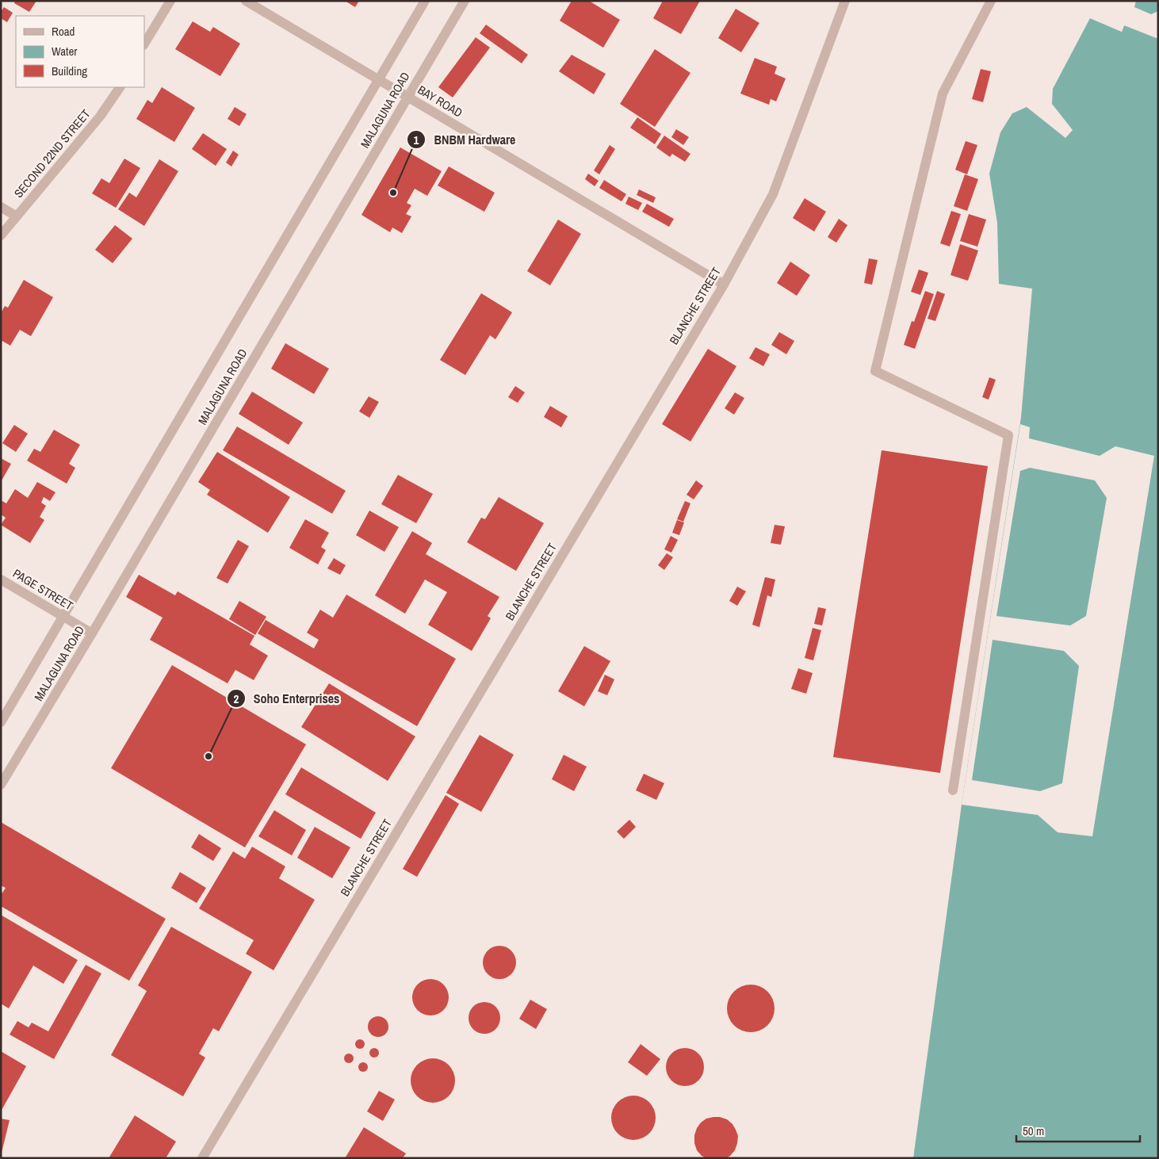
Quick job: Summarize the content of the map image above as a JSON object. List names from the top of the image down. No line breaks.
{"streets":{"street":["BAY ROAD","MALAGUNA ROAD","SECOND 22ND STREET","BLANCHE STREET","PAGE STREET"]},"crossings":[["BAY ROAD","MALAGUNA ROAD"],["BAY ROAD","BLANCHE STREET"],["MALAGUNA ROAD","PAGE STREET"]],"places":["BNBM Hardware","Soho Enterprises"],"legend":["Road","Water","Building"],"scale_bar":"50 m"}
